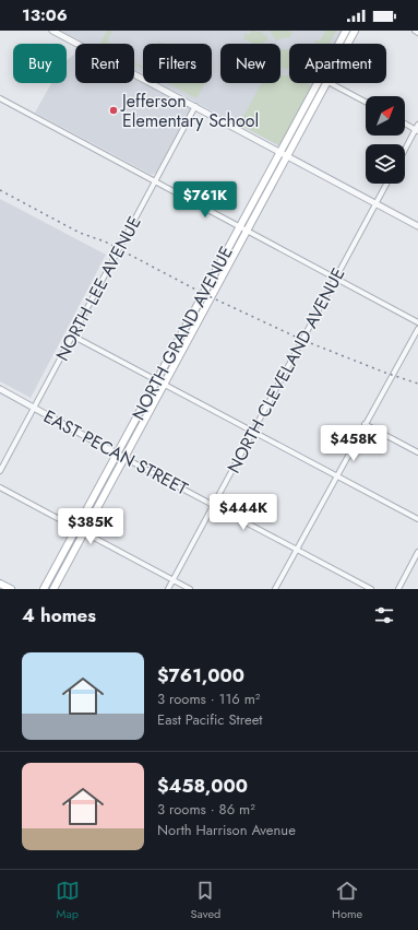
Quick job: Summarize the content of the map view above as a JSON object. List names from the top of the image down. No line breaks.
{"streets":{"main road":["NORTH GRAND AVENUE"],"street":["NORTH LEE AVENUE","NORTH CLEVELAND AVENUE","EAST PECAN STREET"]},"crossings":[["NORTH LEE AVENUE","EAST PECAN STREET"],["NORTH GRAND AVENUE","EAST PECAN STREET"],["NORTH CLEVELAND AVENUE","EAST PECAN STREET"]],"places":["Jefferson Elementary School"],"north":"top right","page":{"status":"13:06","chip":["Buy","Rent","Filters","New","Apartment"],"price":["$761K","$458K","$444K","$385K"],"heading":"4 homes","list":[{"name":"$761,000","note":"3 rooms · 116 m² · East Pacific Street"},{"name":"$458,000","note":"3 rooms · 86 m² · North Harrison Avenue"}],"tabs":["Map","Saved","Home"]}}
